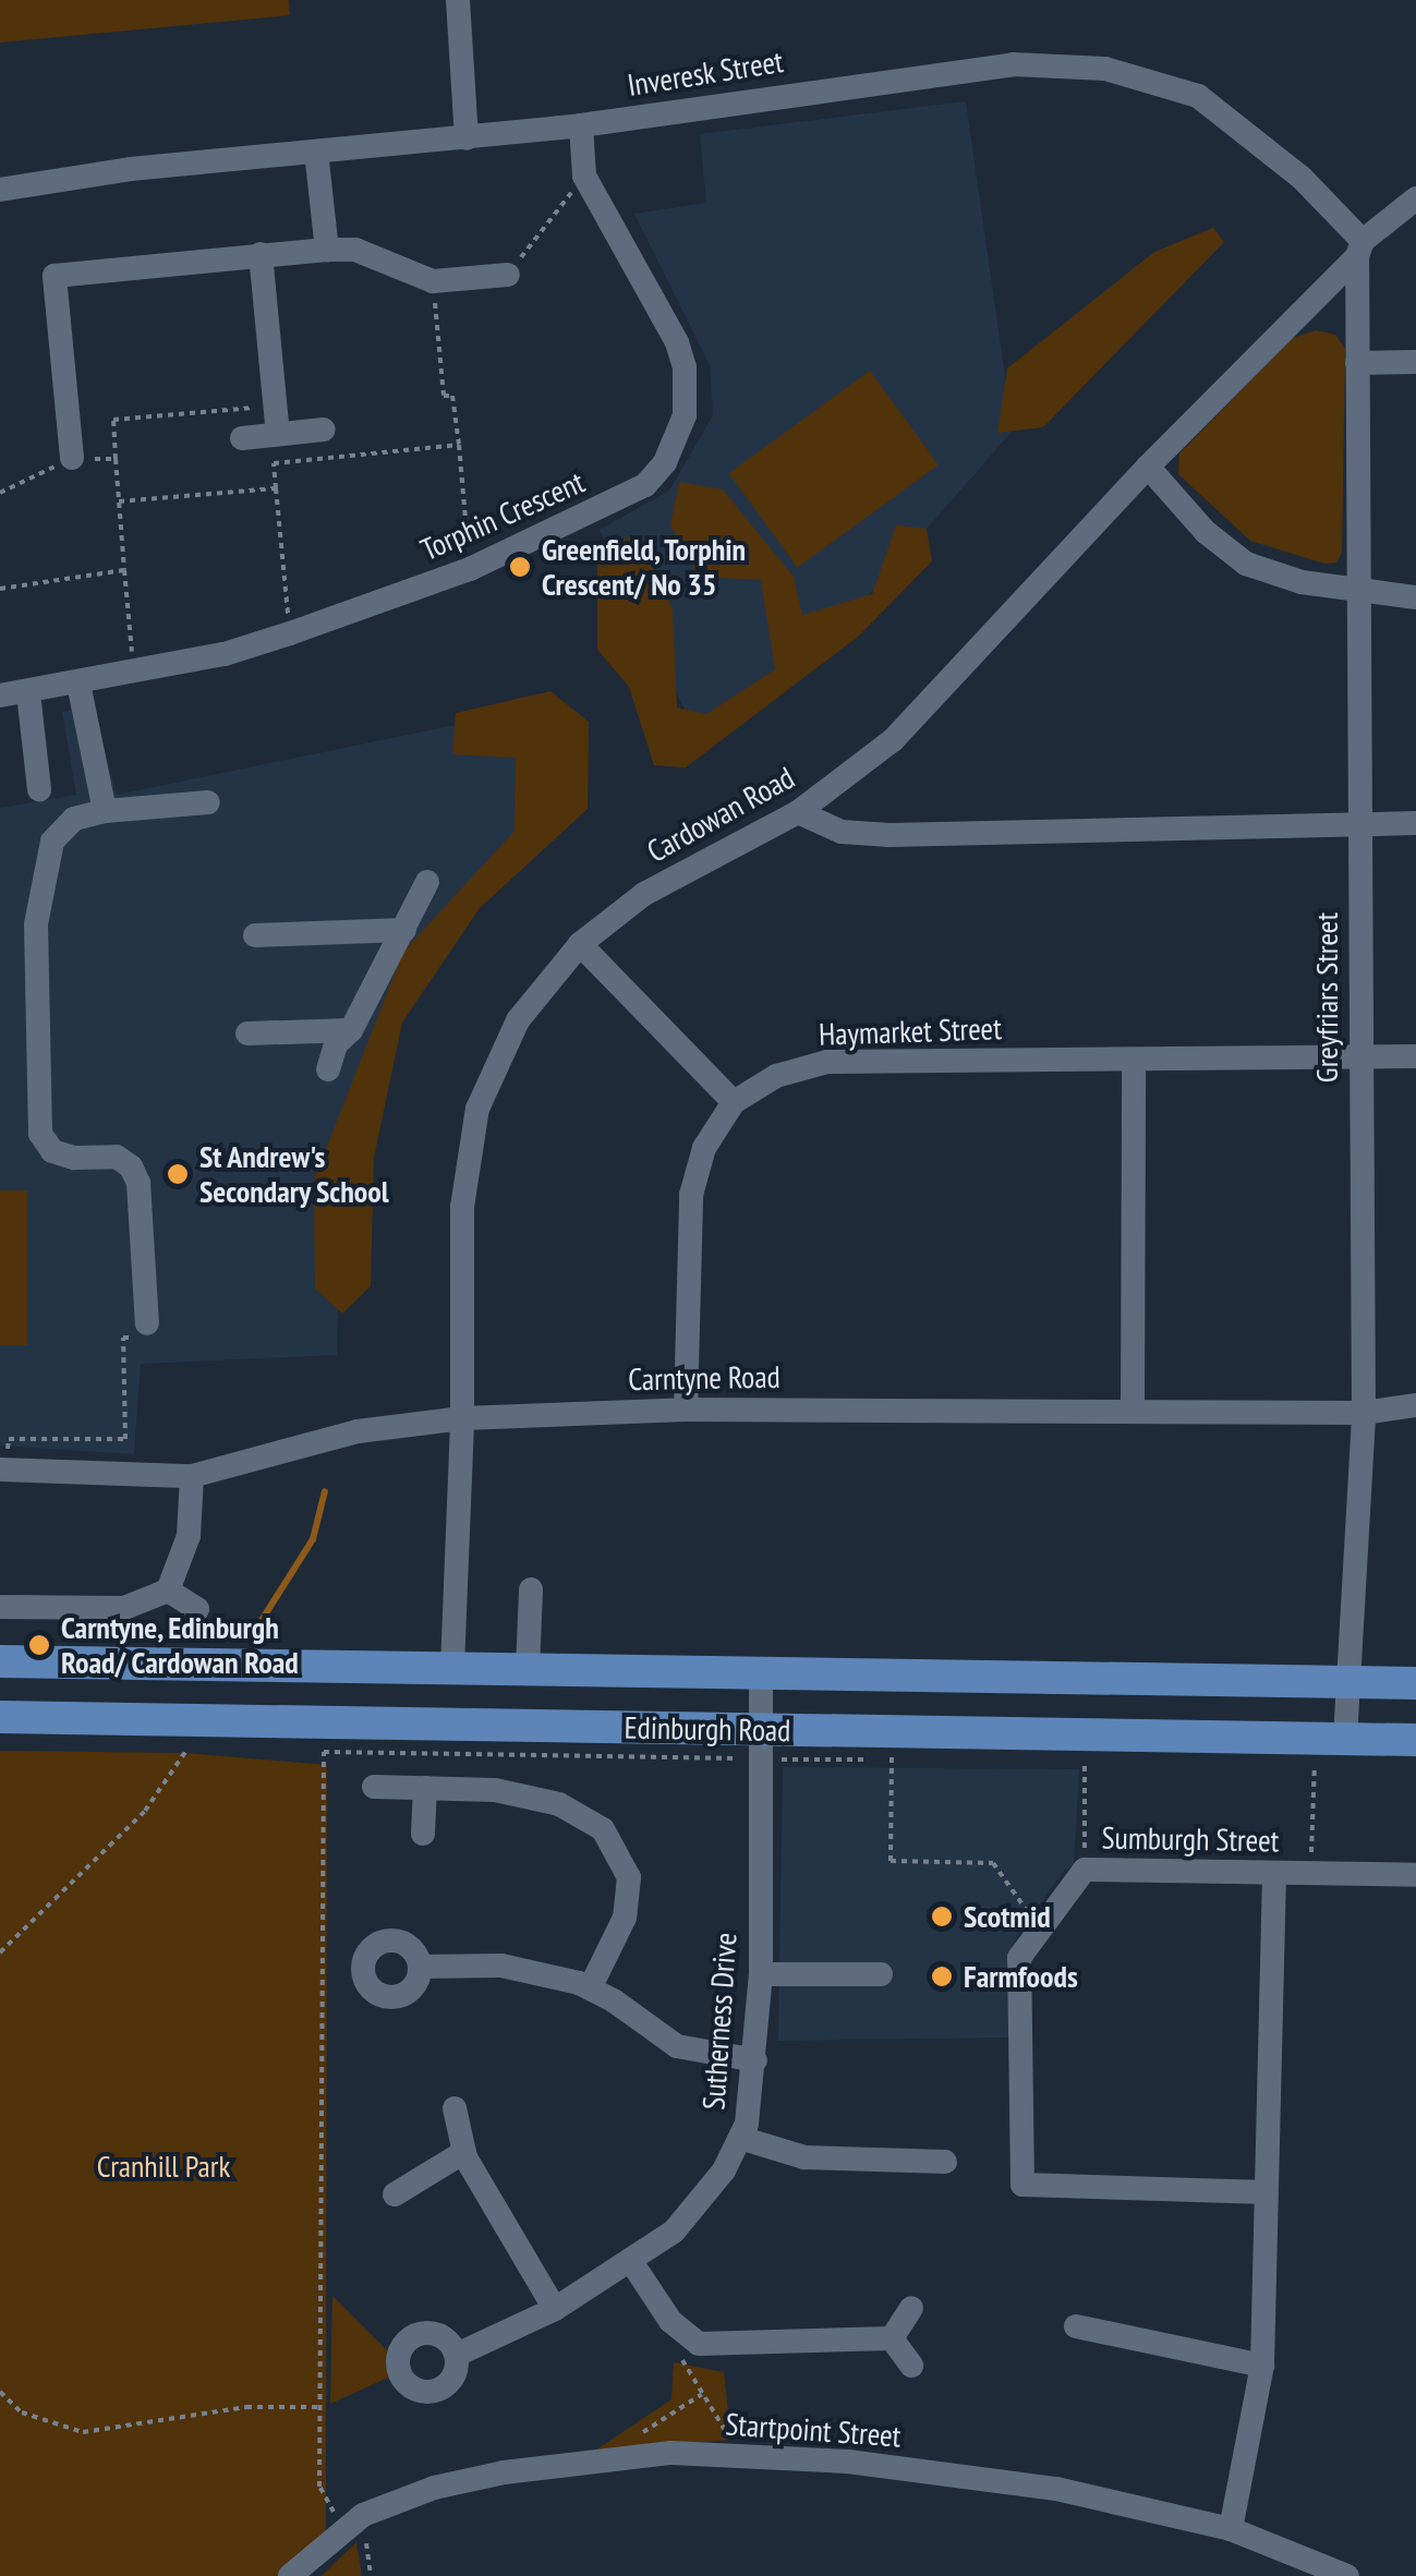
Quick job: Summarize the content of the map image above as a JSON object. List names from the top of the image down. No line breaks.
{"streets":{"main road":["Edinburgh Road"],"street":["Inveresk Street","Torphin Crescent","Cardowan Road","Greyfriars Street","Haymarket Street","Carntyne Road","Sumburgh Street","Sutherness Drive","Startpoint Street"]},"crossings":[["Inveresk Street","Torphin Crescent"],["Inveresk Street","Cardowan Road"],["Inveresk Street","Greyfriars Street"],["Cardowan Road","Greyfriars Street"],["Cardowan Road","Carntyne Road"],["Cardowan Road","Edinburgh Road"],["Greyfriars Street","Haymarket Street"],["Greyfriars Street","Carntyne Road"],["Greyfriars Street","Edinburgh Road"],["Haymarket Street","Carntyne Road"],["Edinburgh Road","Sutherness Drive"]],"parks":["Cranhill Park"],"places":["Greenfield, Torphin Crescent/ No 35","St Andrew's Secondary School","Carntyne, Edinburgh Road/ Cardowan Road","Scotmid","Farmfoods"]}
